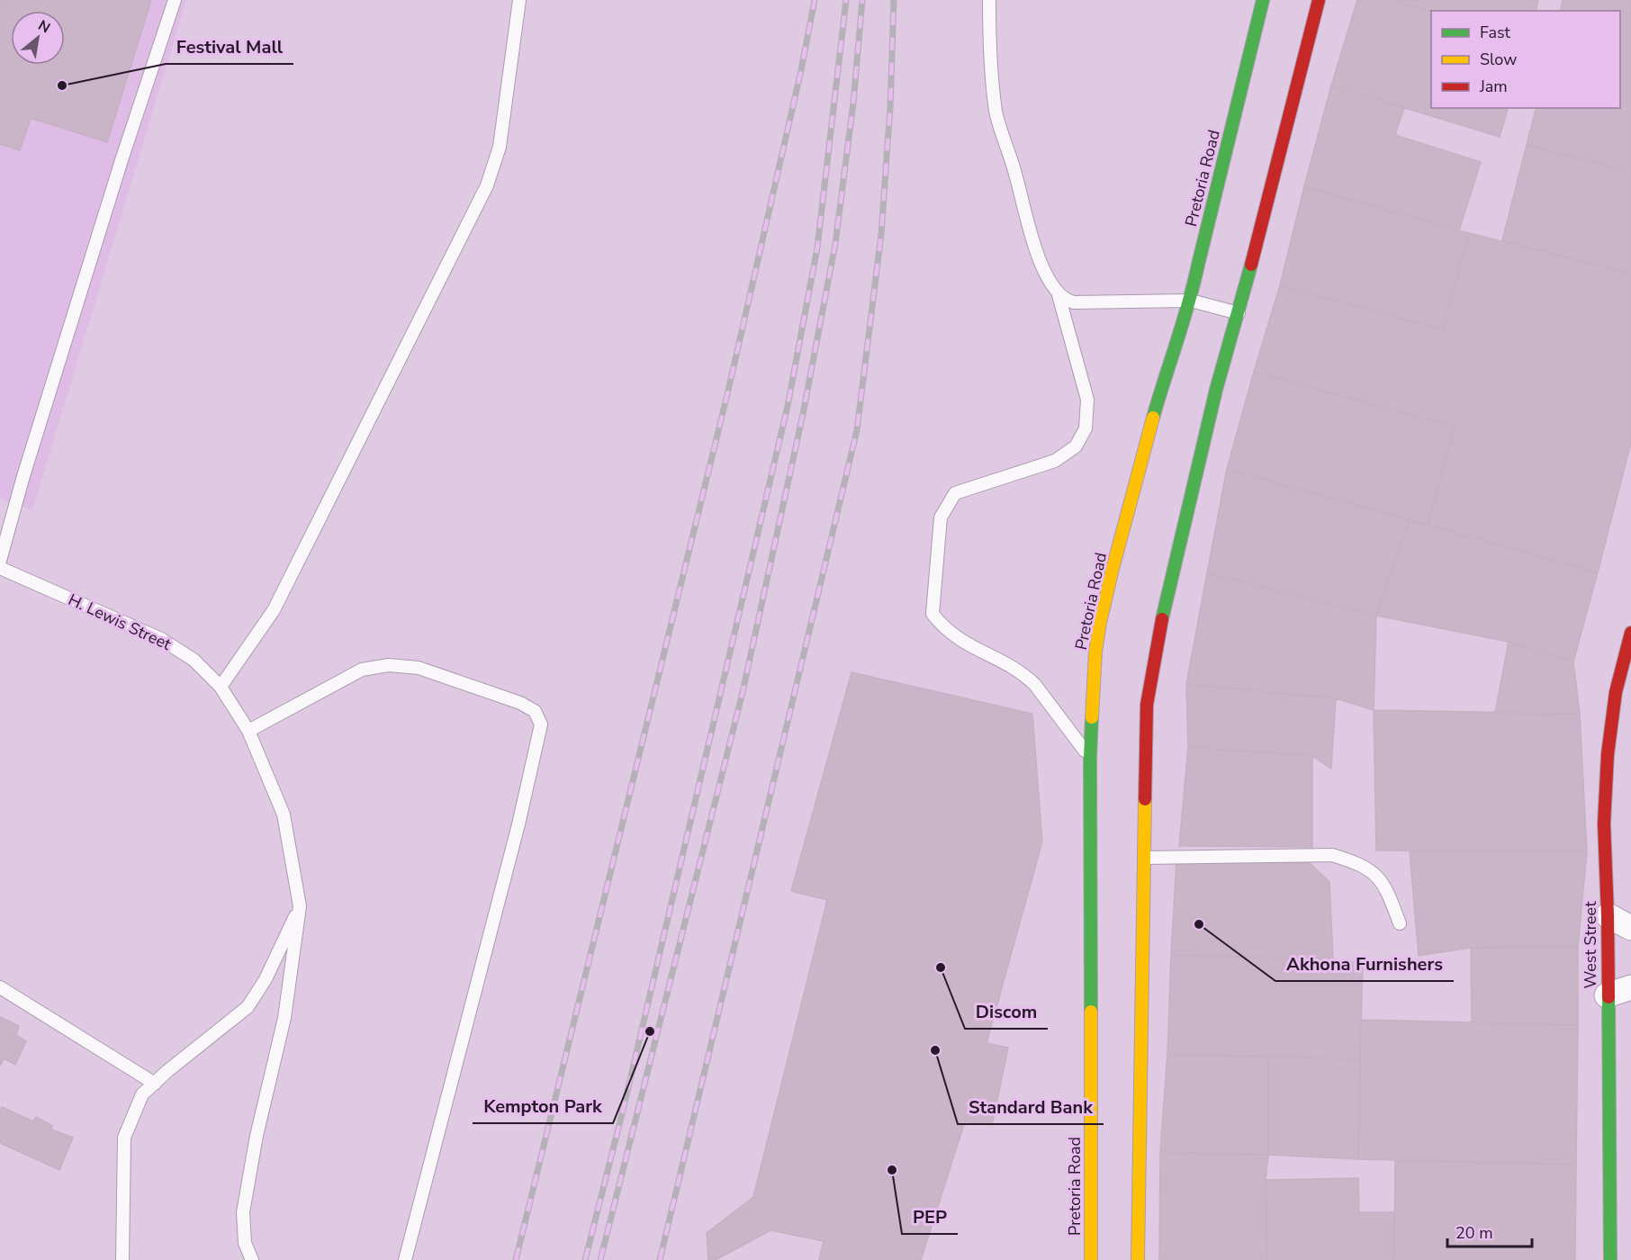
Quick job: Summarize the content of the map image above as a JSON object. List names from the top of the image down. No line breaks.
{"streets":{"main road":["Pretoria Road","West Street"],"lane":["H. Lewis Street"]},"places":["Festival Mall","Akhona Furnishers","Discom","Kempton Park","Standard Bank","PEP"],"legend":["Fast","Slow","Jam"],"scale_bar":"20 m","north":"top right"}
